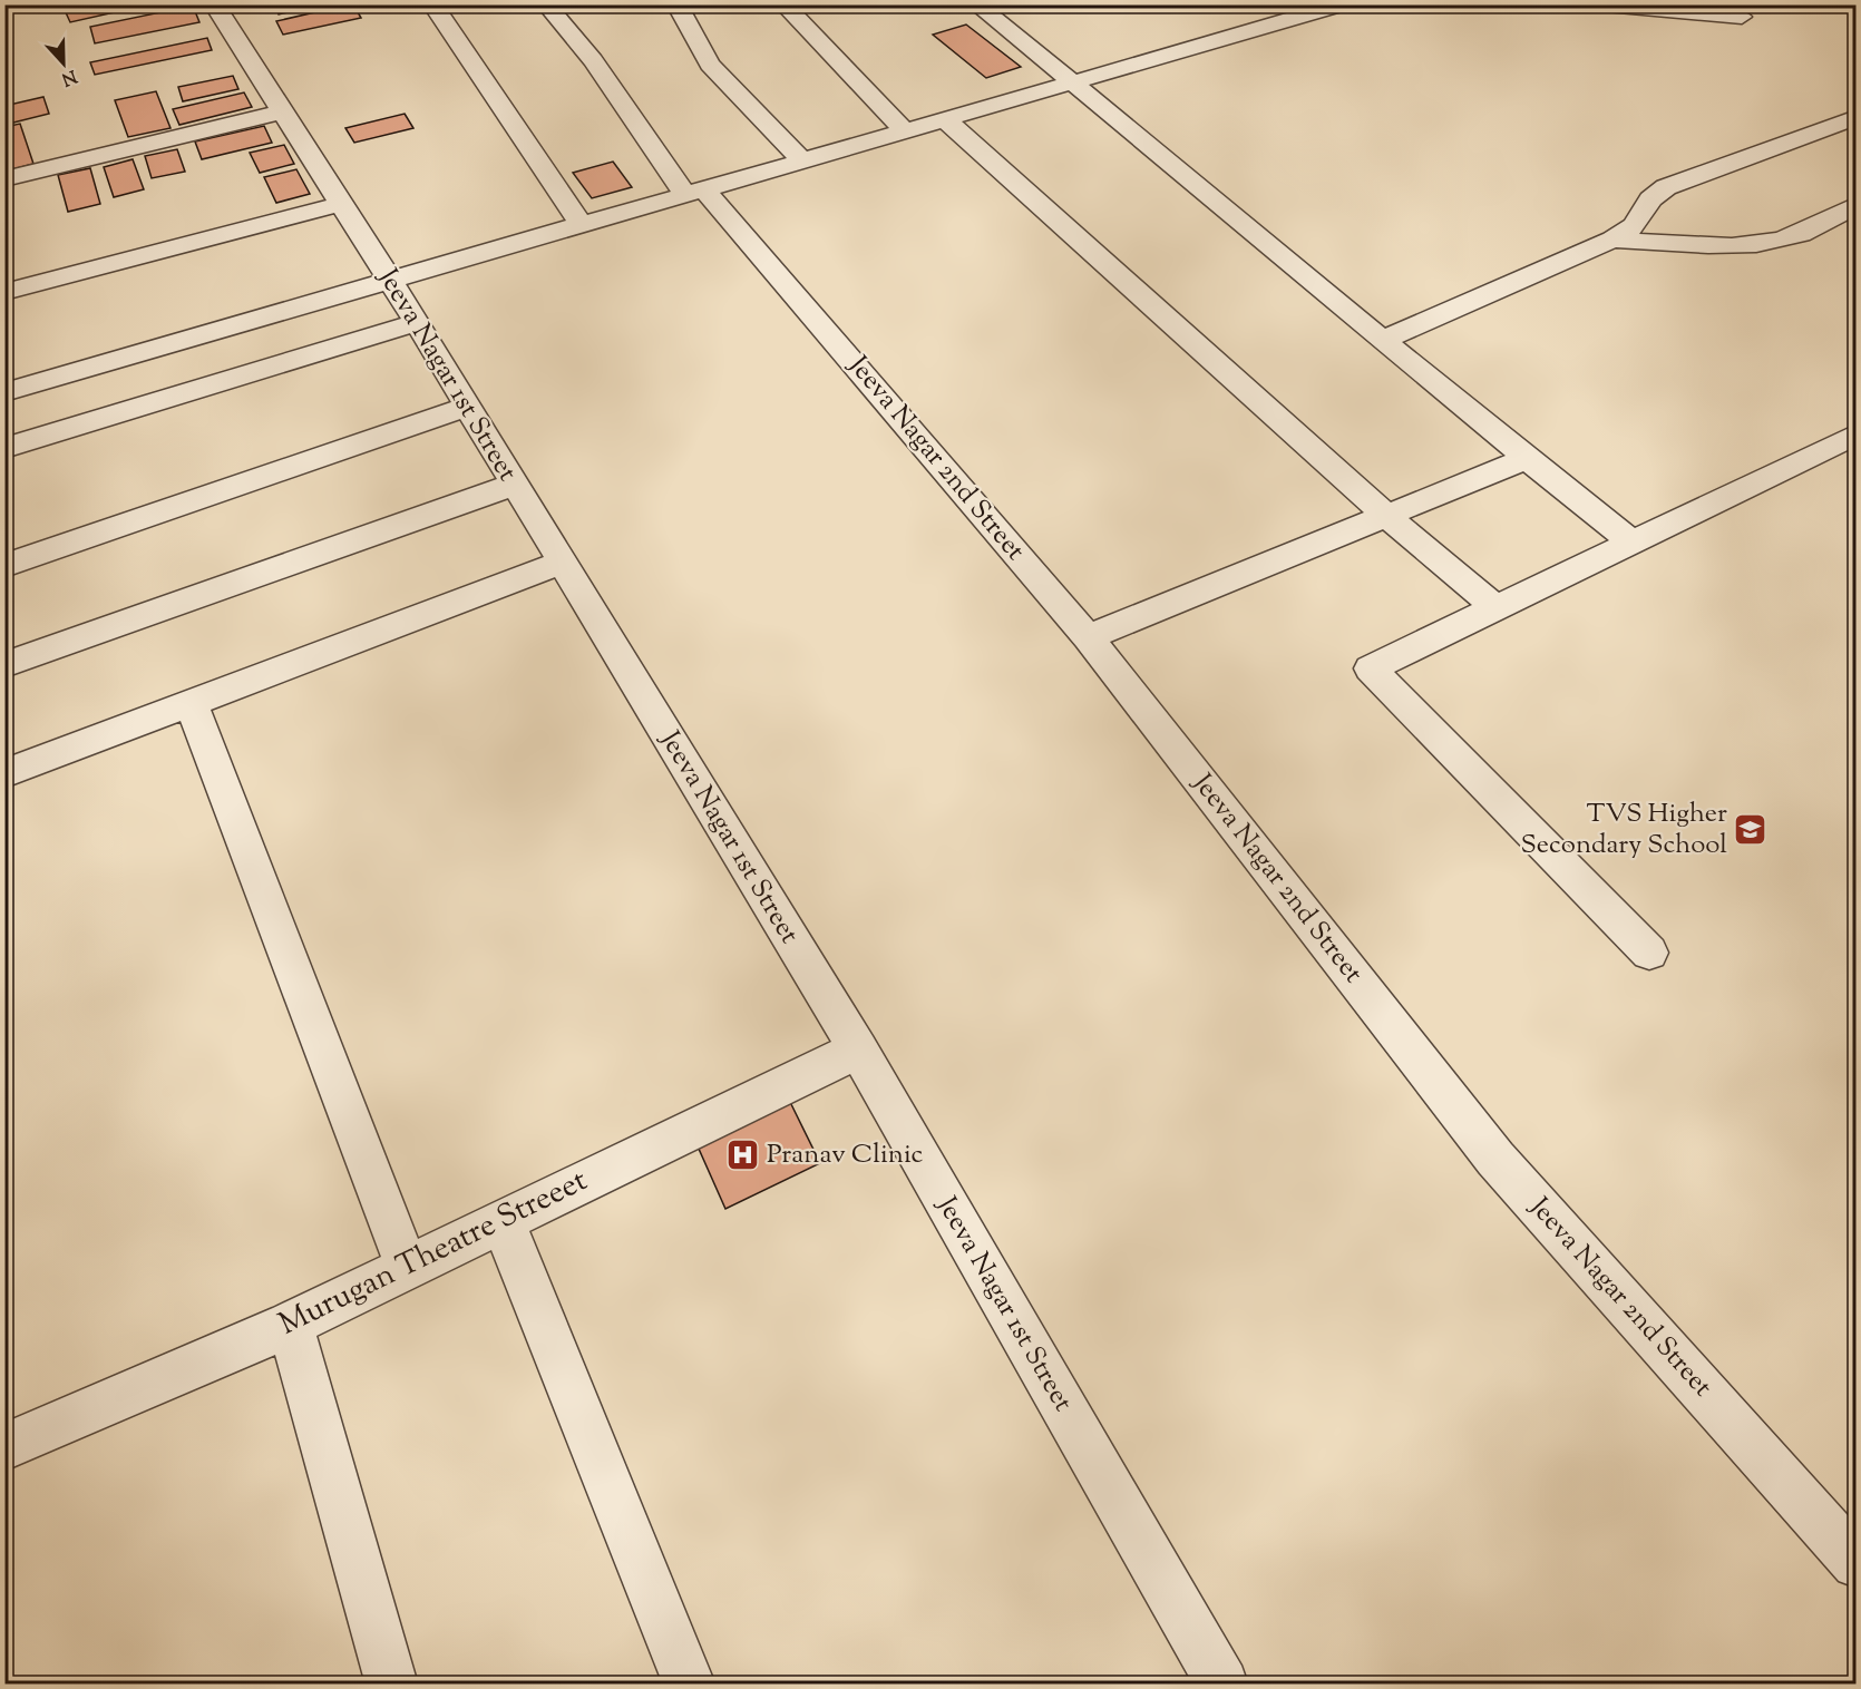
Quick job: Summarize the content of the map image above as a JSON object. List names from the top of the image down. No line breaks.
{"streets":{"street":["Jeeva Nagar 1st Street","Jeeva Nagar 2nd Street","Murugan Theatre Streeet"]},"crossings":[["Jeeva Nagar 1st Street","Murugan Theatre Streeet"]],"places":{"school or university":["TVS Higher Secondary School"],"hospital":["Pranav Clinic"]},"north":"bottom"}
